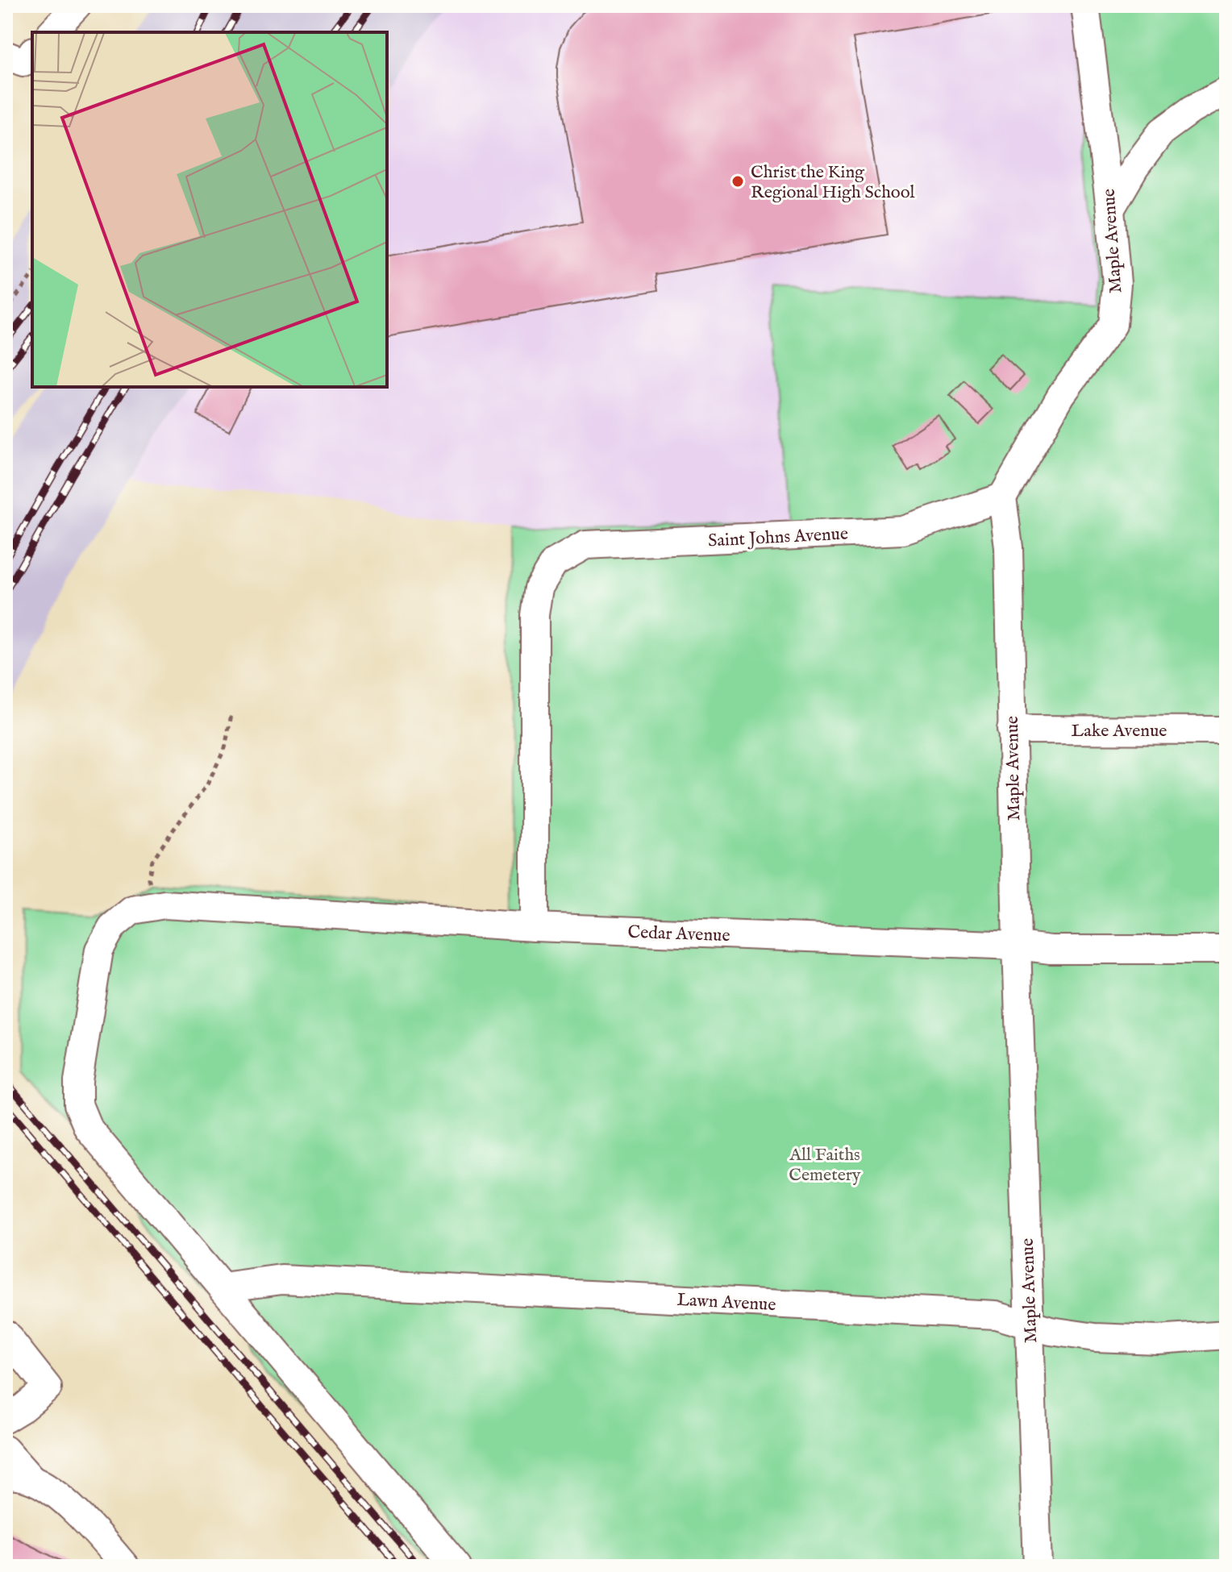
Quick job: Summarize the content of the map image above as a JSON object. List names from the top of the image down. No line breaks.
{"streets":{"lane":["Maple Avenue","Saint Johns Avenue","Lake Avenue","Cedar Avenue","Lawn Avenue"]},"crossings":[["Maple Avenue","Saint Johns Avenue"],["Maple Avenue","Lake Avenue"],["Maple Avenue","Cedar Avenue"],["Maple Avenue","Lawn Avenue"],["Saint Johns Avenue","Cedar Avenue"],["Cedar Avenue","Lawn Avenue"]],"parks":["All Faiths Cemetery"],"places":["Christ the King Regional High School"]}
